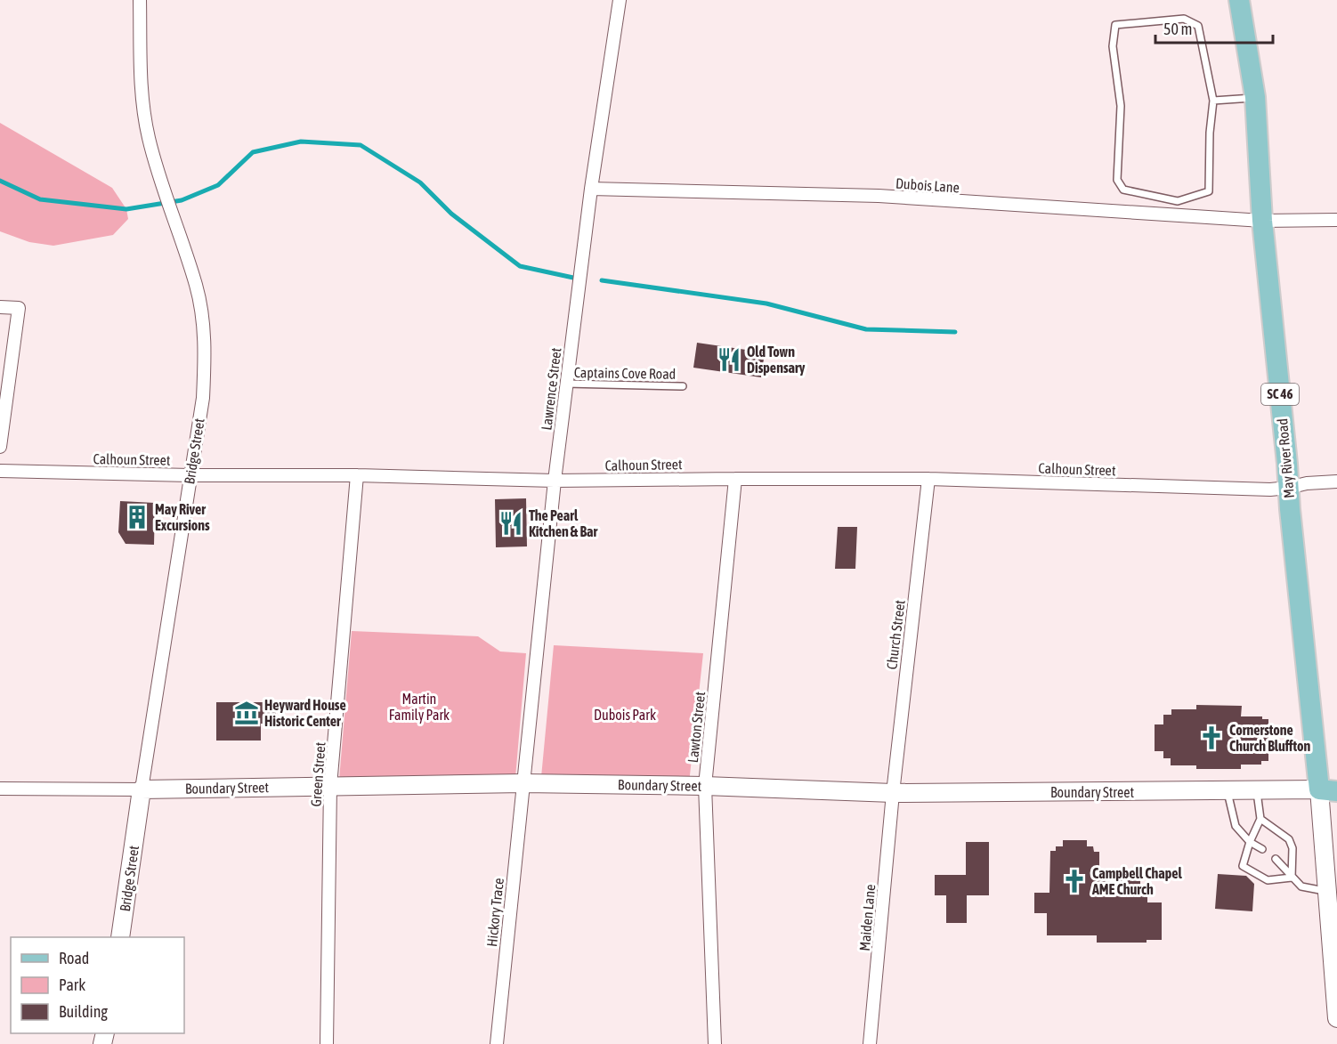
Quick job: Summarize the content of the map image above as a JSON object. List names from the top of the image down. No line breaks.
{"streets":{"main road":["SC 46","May River Road"],"street":["Dubois Lane","Lawrence Street","Bridge Street","Calhoun Street","Church Street","Lawton Street","Green Street","Boundary Street","Hickory Trace","Maiden Lane"],"lane":["Captains Cove Road"]},"crossings":[["Dubois Lane","Lawrence Street"],["Dubois Lane","May River Road"],["Captains Cove Road","Lawrence Street"],["Lawrence Street","Calhoun Street"],["Lawrence Street","Boundary Street"],["Lawrence Street","Hickory Trace"],["Bridge Street","Calhoun Street"],["Bridge Street","Boundary Street"],["May River Road","Calhoun Street"],["May River Road","Boundary Street"],["Calhoun Street","Church Street"],["Calhoun Street","Lawton Street"],["Calhoun Street","Green Street"],["Church Street","Boundary Street"],["Church Street","Maiden Lane"],["Lawton Street","Boundary Street"],["Green Street","Boundary Street"],["Boundary Street","Hickory Trace"],["Boundary Street","Maiden Lane"]],"parks":["Martin Family Park","Dubois Park"],"places":{"restaurant":["Old Town Dispensary","The Pearl Kitchen & Bar"],"building":["May River Excursions"],"museum":["Heyward House Historic Center"],"church":["Cornerstone Church Bluffton","Campbell Chapel AME Church"]},"legend":["Road","Park","Building"],"scale_bar":"50 m"}
